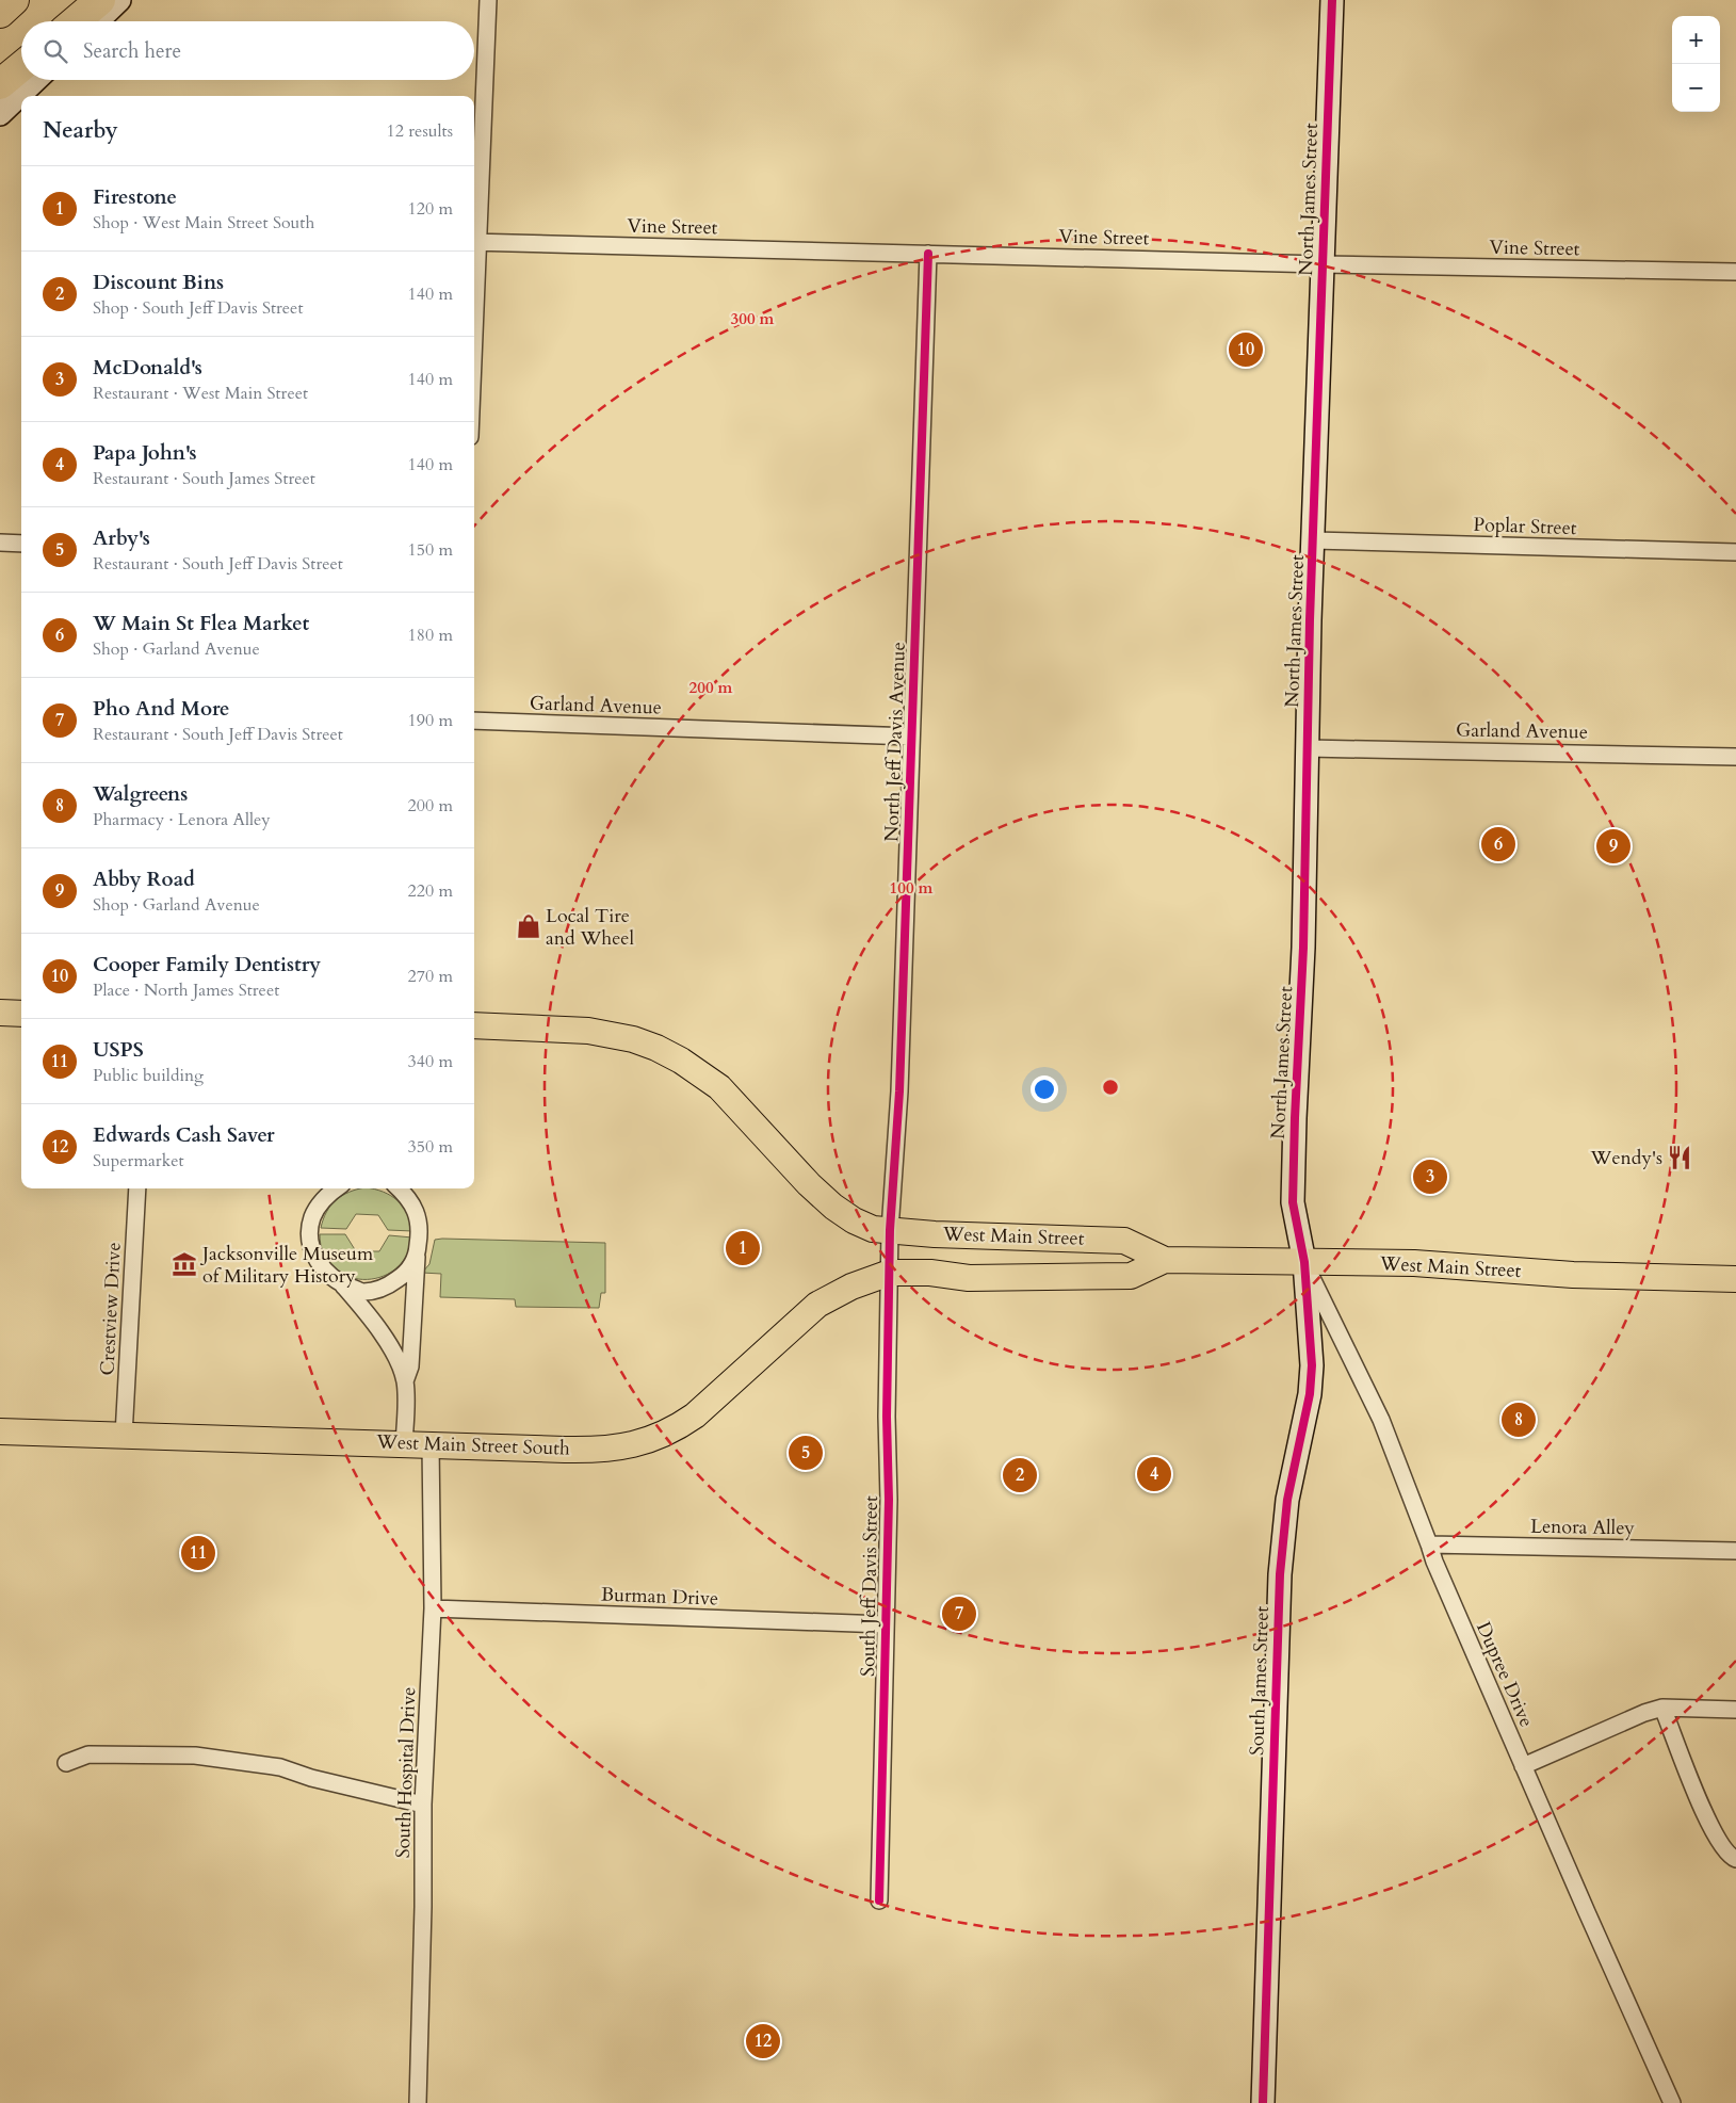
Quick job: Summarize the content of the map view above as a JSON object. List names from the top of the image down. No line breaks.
{"streets":{"main road":["West Main Street","West Main Street South"],"street":["North James Street","Vine Street","Poplar Street","Garland Avenue","North Jeff Davis Avenue","Crestview Drive","Lenora Alley","South Jeff Davis Street","Burman Drive","Dupree Drive","South James Street","South Hospital Drive"]},"crossings":[["North James Street","Vine Street"],["North James Street","Poplar Street"],["North James Street","Garland Avenue"],["North James Street","West Main Street"],["North James Street","Dupree Drive"],["North James Street","South James Street"],["Vine Street","North Jeff Davis Avenue"],["Garland Avenue","North Jeff Davis Avenue"],["North Jeff Davis Avenue","West Main Street"],["North Jeff Davis Avenue","West Main Street South"],["North Jeff Davis Avenue","South Jeff Davis Street"],["West Main Street","West Main Street South"],["West Main Street","South Jeff Davis Street"],["West Main Street","Dupree Drive"],["West Main Street","South James Street"],["Crestview Drive","West Main Street South"],["West Main Street South","South Jeff Davis Street"],["West Main Street South","South Hospital Drive"],["Lenora Alley","Dupree Drive"],["South Jeff Davis Street","Burman Drive"],["Burman Drive","South Hospital Drive"],["Dupree Drive","South James Street"]],"places":{"shop":["Local Tire and Wheel"],"restaurant":["Wendy's"],"museum":["Jacksonville Museum of Military History"]},"page":{"map_buttons":["+","−"],"search":"Search here","heading":["Nearby","12 results"],"list":[{"mark":"1","name":"Firestone","note":"Shop · West Main Street South","value":"120 m"},{"mark":"2","name":"Discount Bins","note":"Shop · South Jeff Davis Street","value":"140 m"},{"mark":"3","name":"McDonald's","note":"Restaurant · West Main Street","value":"140 m"},{"mark":"4","name":"Papa John's","note":"Restaurant · South James Street","value":"140 m"},{"mark":"5","name":"Arby's","note":"Restaurant · South Jeff Davis Street","value":"150 m"},{"mark":"6","name":"W Main St Flea Market","note":"Shop · Garland Avenue","value":"180 m"},{"mark":"7","name":"Pho And More","note":"Restaurant · South Jeff Davis Street","value":"190 m"},{"mark":"8","name":"Walgreens","note":"Pharmacy · Lenora Alley","value":"200 m"},{"mark":"9","name":"Abby Road","note":"Shop · Garland Avenue","value":"220 m"},{"mark":"10","name":"Cooper Family Dentistry","note":"Place · North James Street","value":"270 m"},{"mark":"11","name":"USPS","note":"Public building","value":"340 m"},{"mark":"12","name":"Edwards Cash Saver","note":"Supermarket","value":"350 m"}],"pins":["10","6","9","3","1","8","5","4","2","11","7","12"]},"rings":["300 m","200 m","100 m"]}
